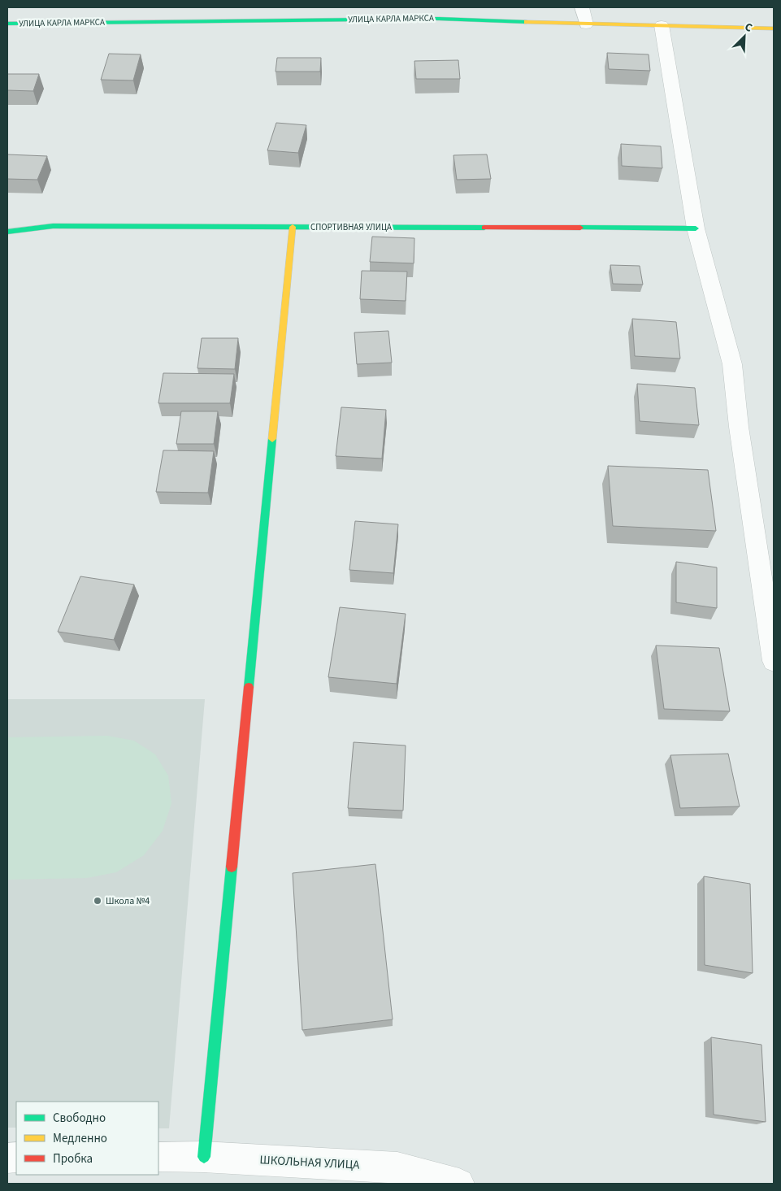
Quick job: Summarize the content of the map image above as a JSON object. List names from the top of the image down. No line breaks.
{"streets":{"street":["УЛИЦА КАРЛА МАРКСА","СПОРТИВНАЯ УЛИЦА","ШКОЛЬНАЯ УЛИЦА"]},"places":["Школа №4"],"legend":["Свободно","Медленно","Пробка"],"north":"top right"}
